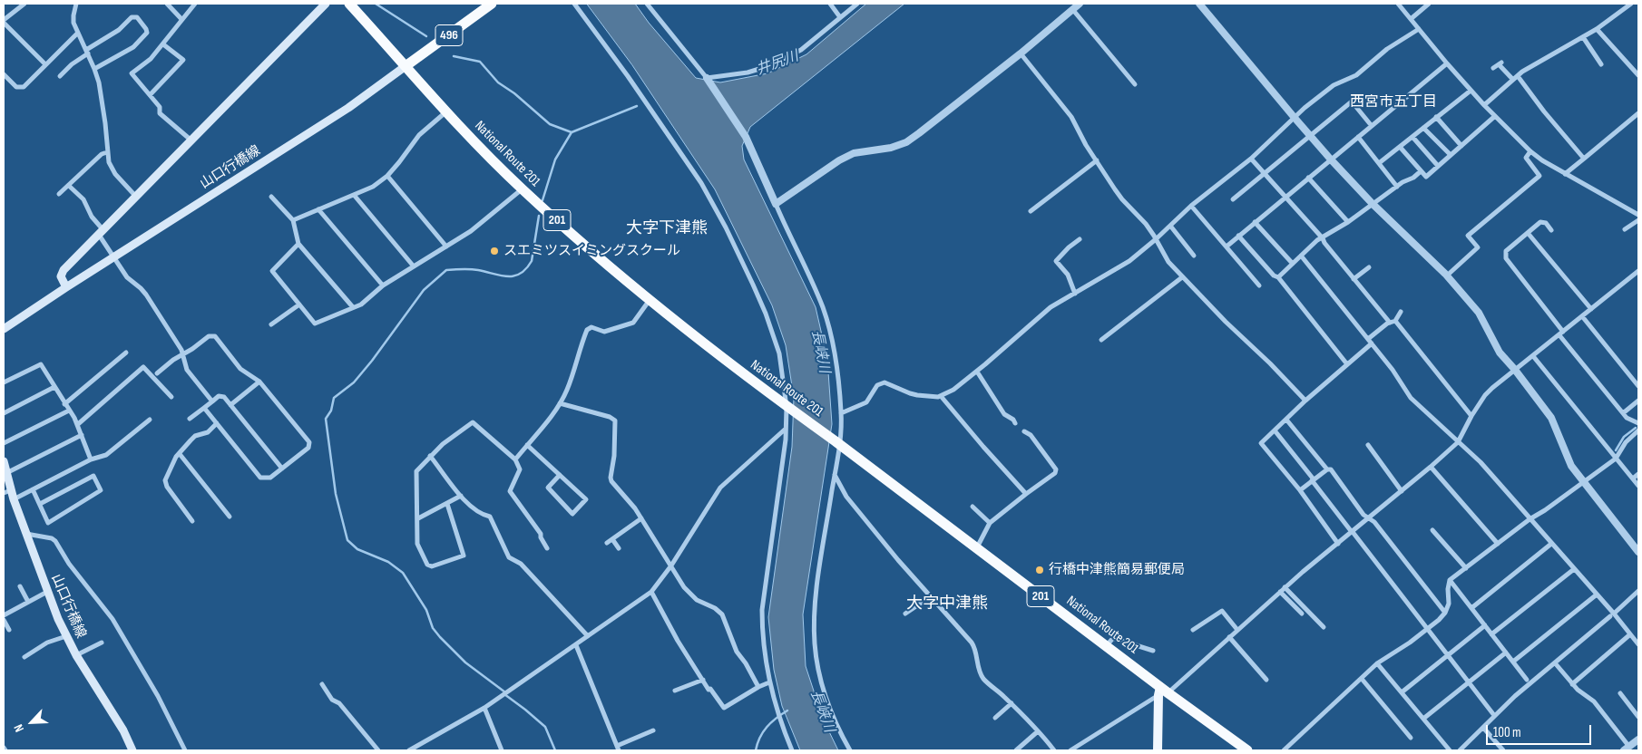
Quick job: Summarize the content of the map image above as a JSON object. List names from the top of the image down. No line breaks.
{"streets":{"highway":["496","National Route 201","201"],"main road":["山口行橋線"]},"crossings":[["496","National Route 201"],["496","山口行橋線"],["National Route 201","山口行橋線"]],"districts":["西宮市五丁目","大字下津熊","大字中津熊"],"water":["井尻川","長峡川"],"places":["スエミツスイミングスクール","行橋中津熊簡易郵便局"],"scale_bar":"100 m","north":"bottom left"}
